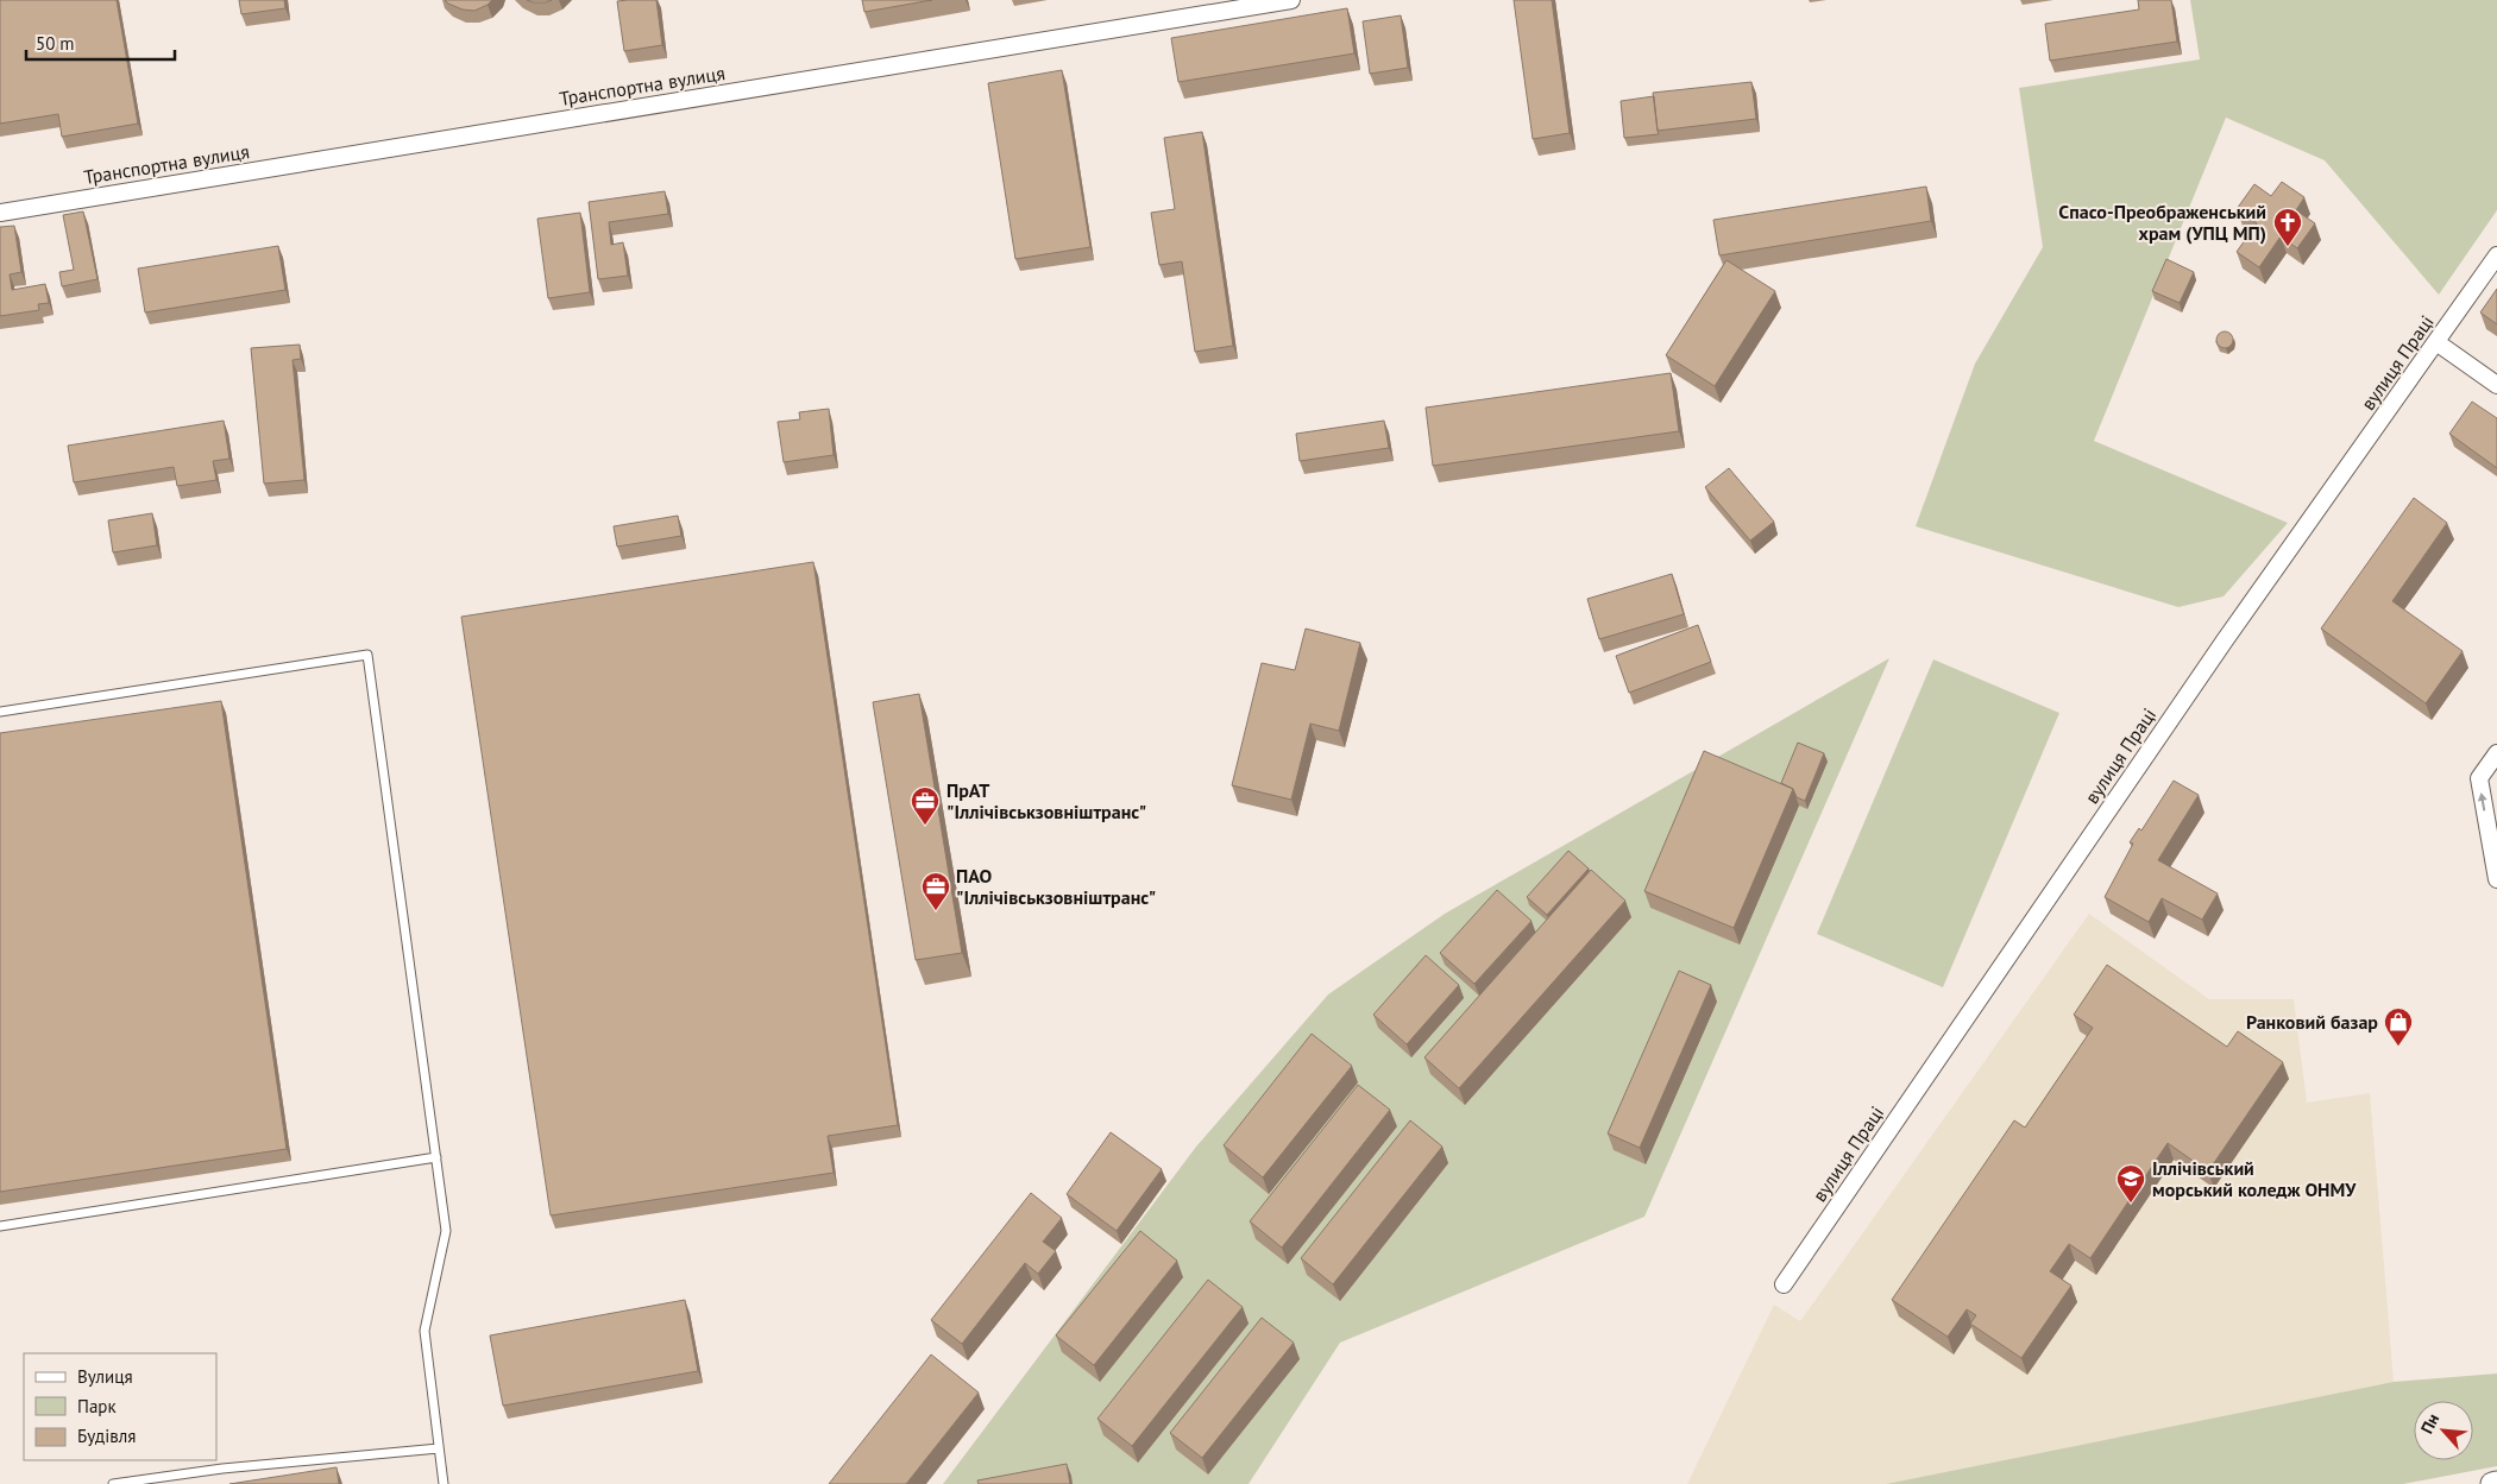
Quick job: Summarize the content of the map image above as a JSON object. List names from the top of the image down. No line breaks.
{"streets":{"street":["Транспортна вулиця","вулиця Праці"]},"places":{"church":["Спасо-Преображенський храм (УПЦ МП)"],"office":["ПрАТ \"Іллічівськзовніштранс\"","ПАО \"Іллічівськзовніштранс\""],"shop":["Ранковий базар"],"school or university":["Іллічівський морський коледж ОНМУ"]},"legend":["Вулиця","Парк","Будівля"],"scale_bar":"50 m","north":"top left"}
